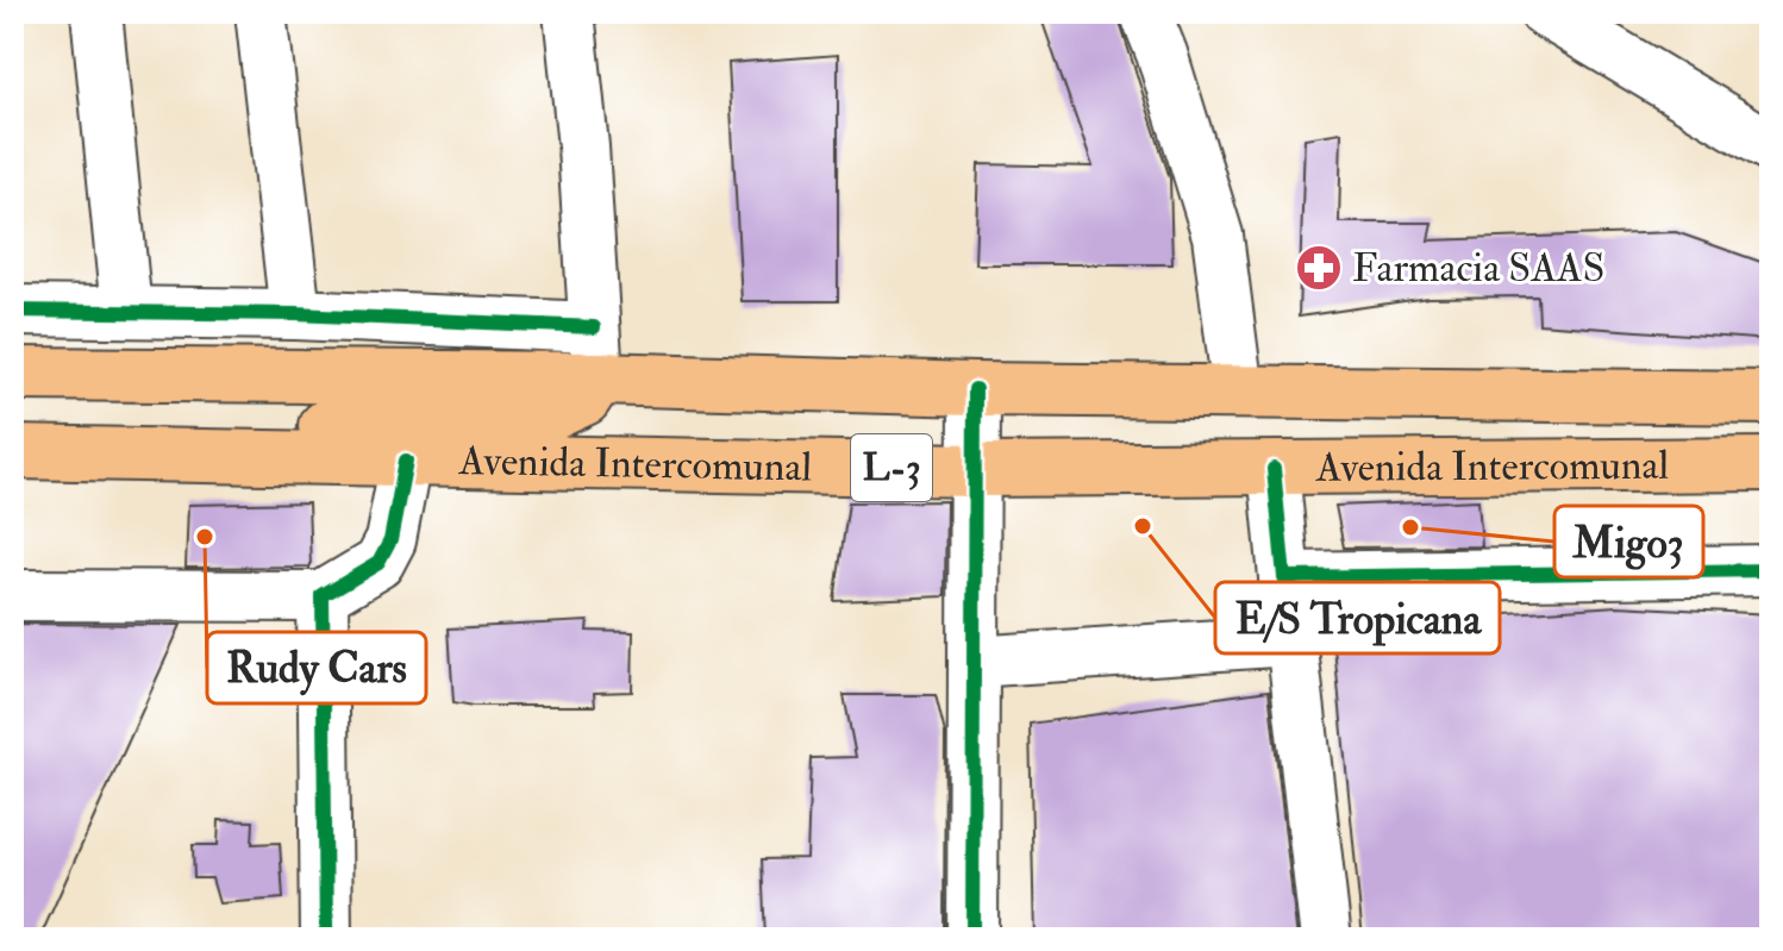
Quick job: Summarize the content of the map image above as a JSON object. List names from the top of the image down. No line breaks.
{"streets":{"main road":["Avenida Intercomunal","L-3"]},"places":{"pharmacy":["Farmacia SAAS"],"other":["E/S Tropicana","Migo3","Rudy Cars"]}}
